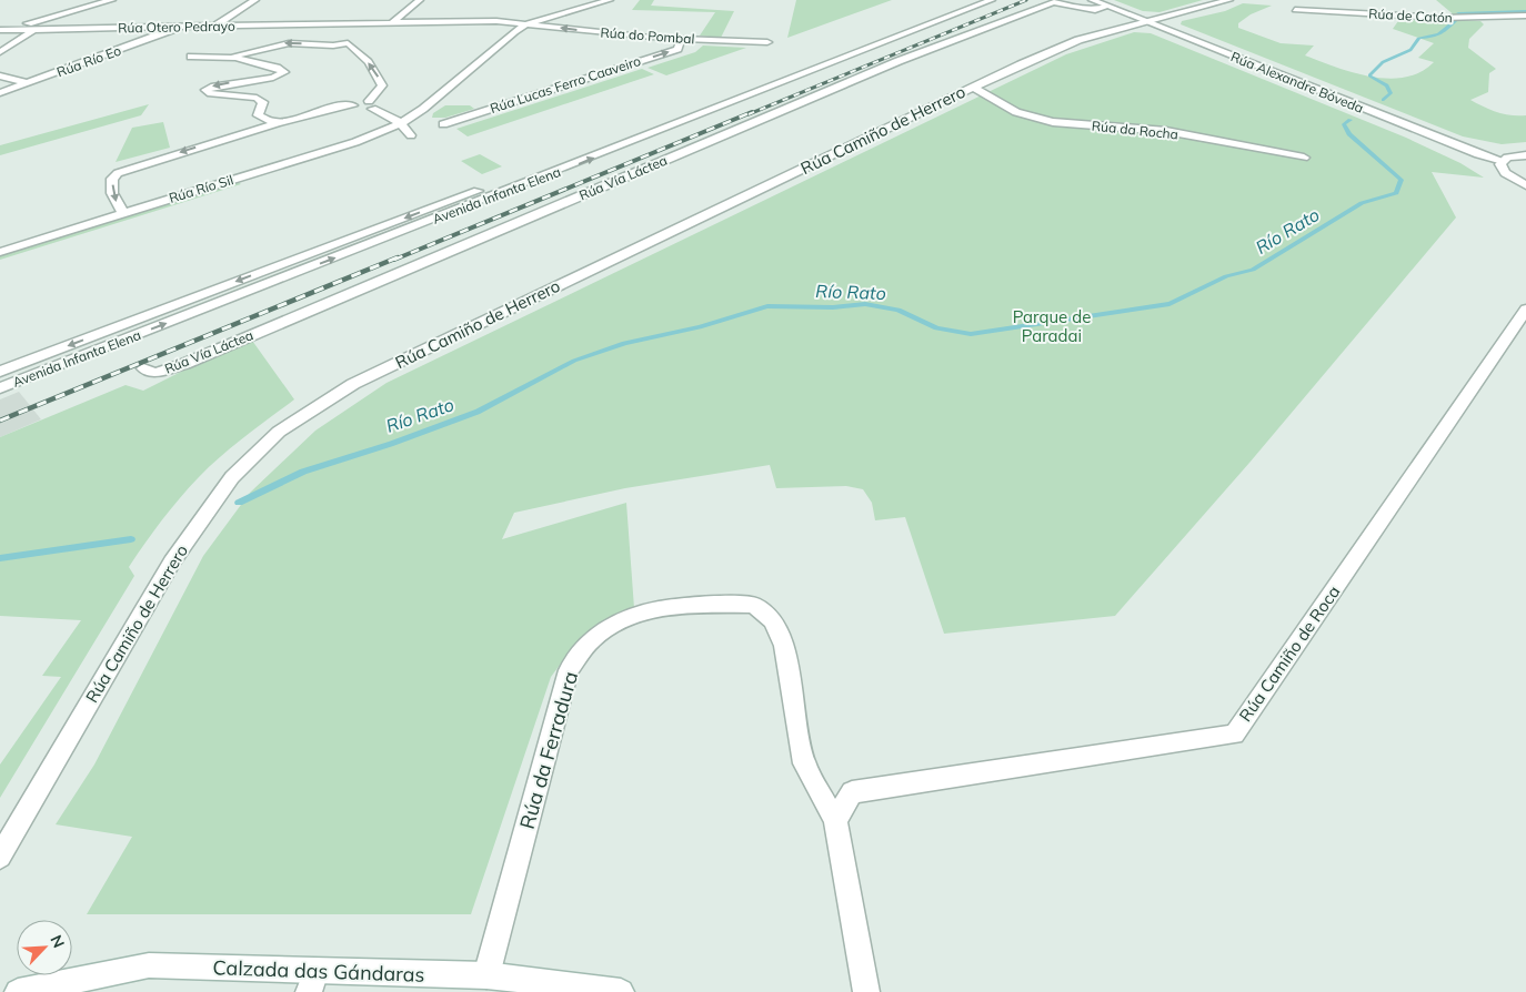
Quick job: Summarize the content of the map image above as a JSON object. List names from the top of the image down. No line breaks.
{"streets":{"street":["Rúa de Catón","Rúa Otero Pedrayo","Rúa do Pombal","Rúa Río Eo","Rúa Alexandre Bóveda","Rúa Lucas Ferro Caaveiro","Rúa Camiño de Herrero","Rúa da Rocha","Rúa Vía Láctea","Rúa Río Sil","Avenida Infanta Elena","Rúa Camiño de Roca","Rúa da Ferradura","Calzada das Gándaras"]},"crossings":[["Rúa Otero Pedrayo","Rúa do Pombal"],["Rúa Otero Pedrayo","Rúa Río Eo"],["Rúa Otero Pedrayo","Rúa Río Sil"],["Rúa do Pombal","Rúa Lucas Ferro Caaveiro"],["Rúa do Pombal","Rúa Río Sil"],["Rúa Alexandre Bóveda","Rúa Camiño de Herrero"],["Rúa Alexandre Bóveda","Rúa Vía Láctea"],["Rúa Camiño de Herrero","Rúa da Rocha"],["Rúa Camiño de Roca","Rúa da Ferradura"],["Rúa da Ferradura","Calzada das Gándaras"]],"one_way":["Rúa Lucas Ferro Caaveiro"],"water":["Río Rato"],"parks":["Parque de Paradai"],"north":"top right"}
